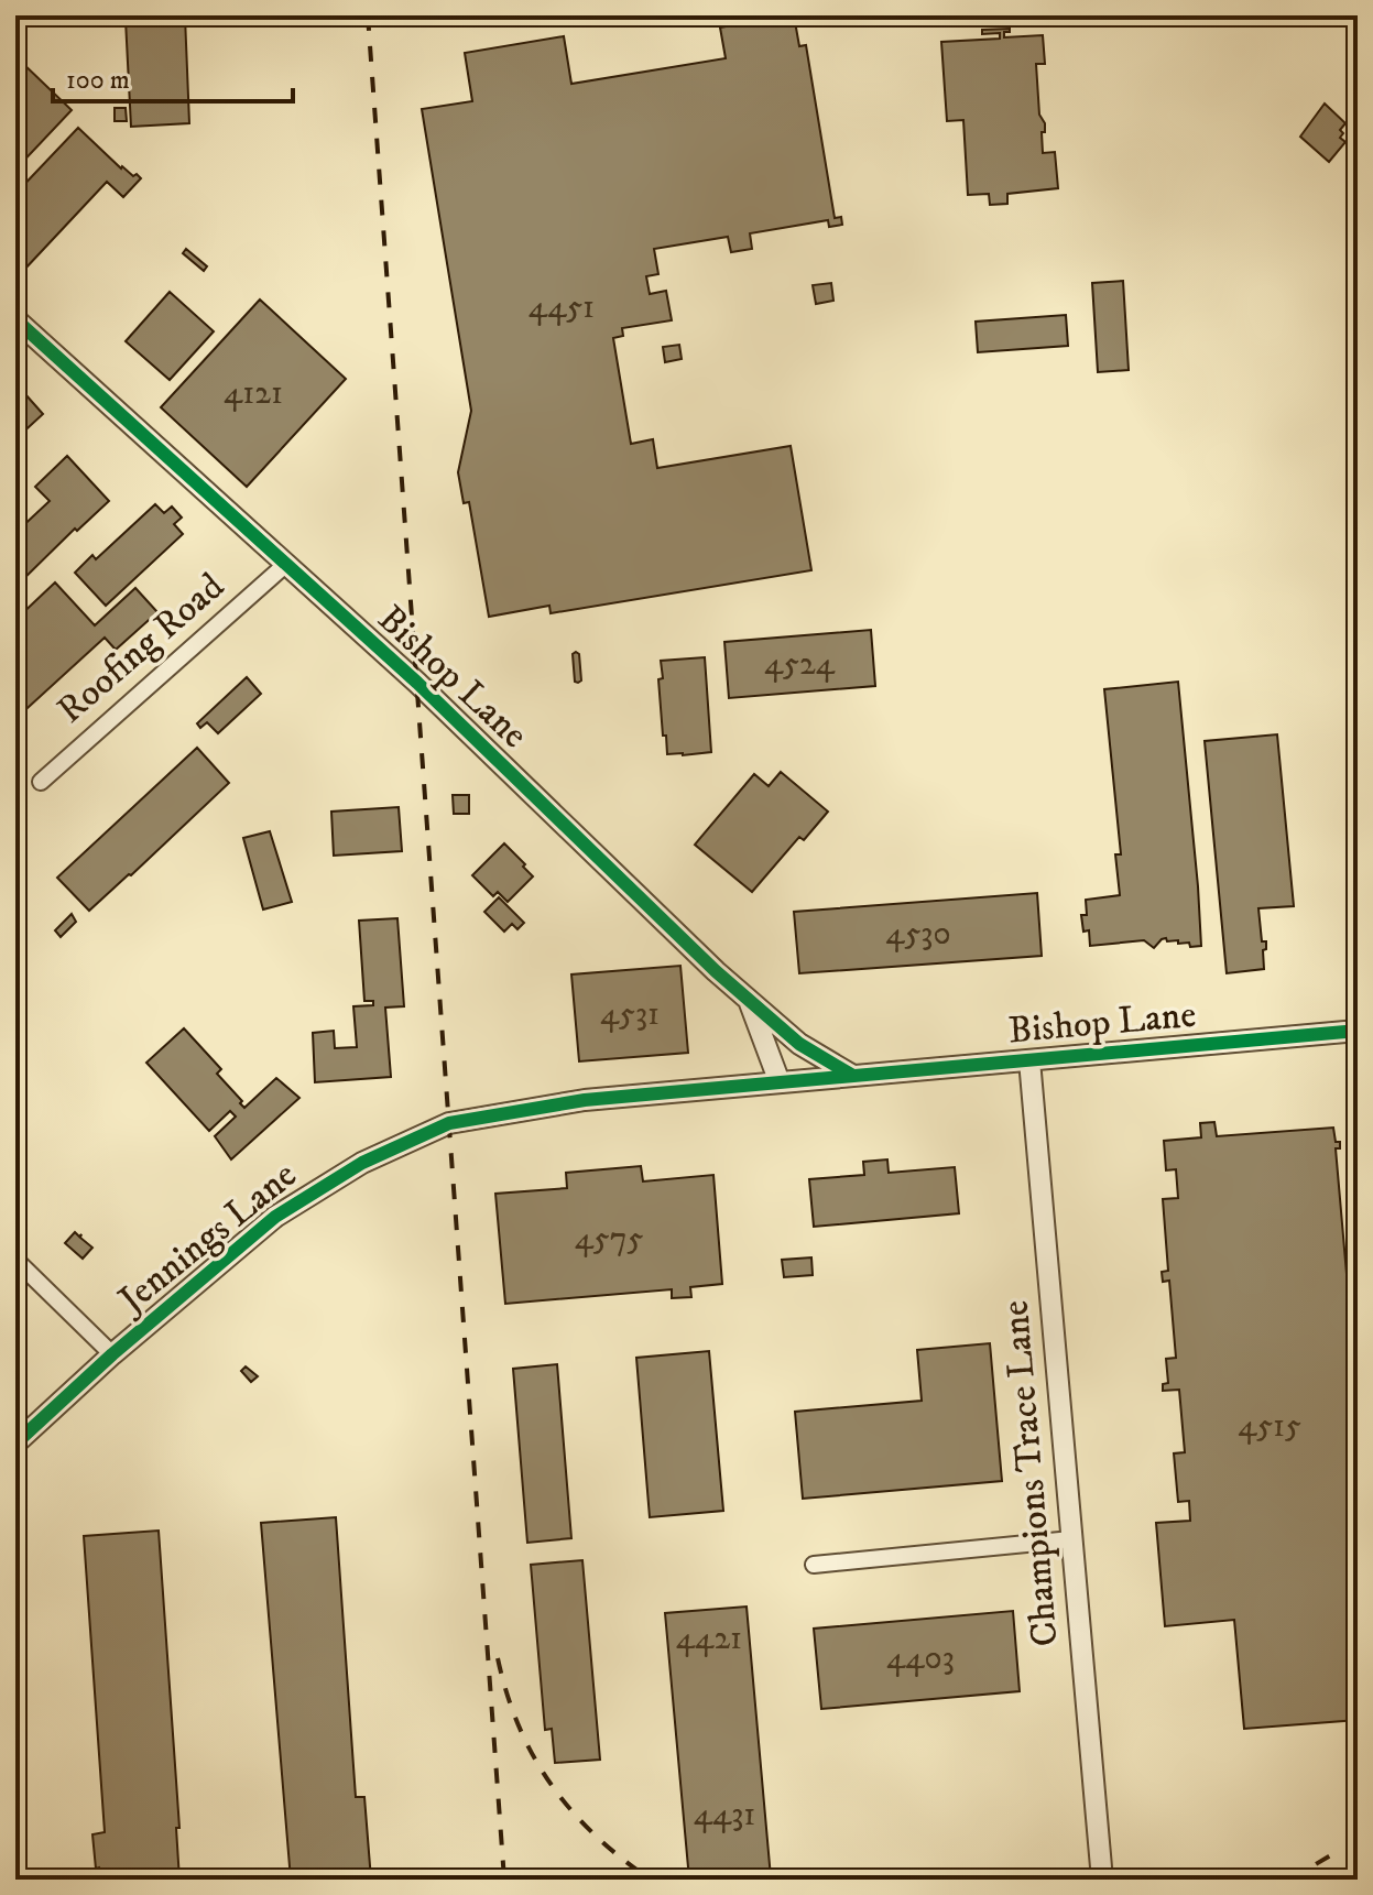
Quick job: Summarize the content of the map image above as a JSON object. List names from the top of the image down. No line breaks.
{"streets":{"street":["Roofing Road","Bishop Lane","Jennings Lane","Champions Trace Lane"]},"crossings":[["Roofing Road","Bishop Lane"],["Bishop Lane","Jennings Lane"],["Bishop Lane","Champions Trace Lane"]],"house_numbers":["4451","4121","4524","4530","4531","4575","4515","4421","4403","4431"],"scale_bar":"100 m"}
